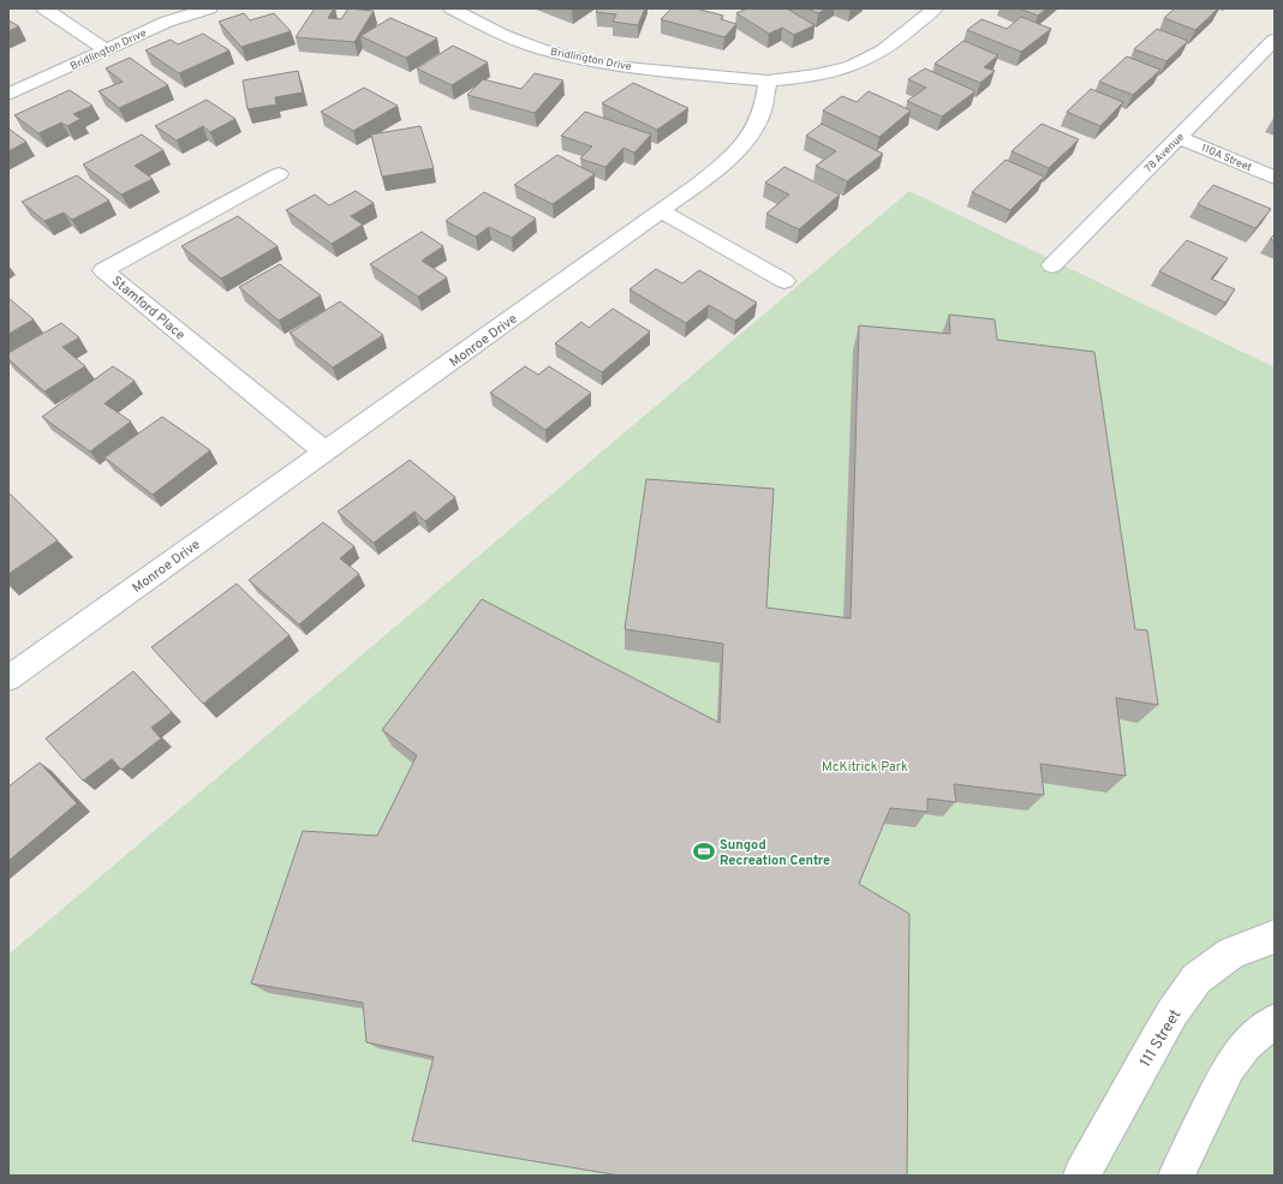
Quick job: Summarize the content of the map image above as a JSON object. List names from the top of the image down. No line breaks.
{"streets":{"street":["Bridlington Drive","78 Avenue","110A Street","Stamford Place","Monroe Drive","111 Street"]},"crossings":[["Bridlington Drive","Monroe Drive"],["78 Avenue","110A Street"],["Stamford Place","Monroe Drive"]],"parks":["McKitrick Park"],"places":{"sports":["Sungod Recreation Centre"]}}
